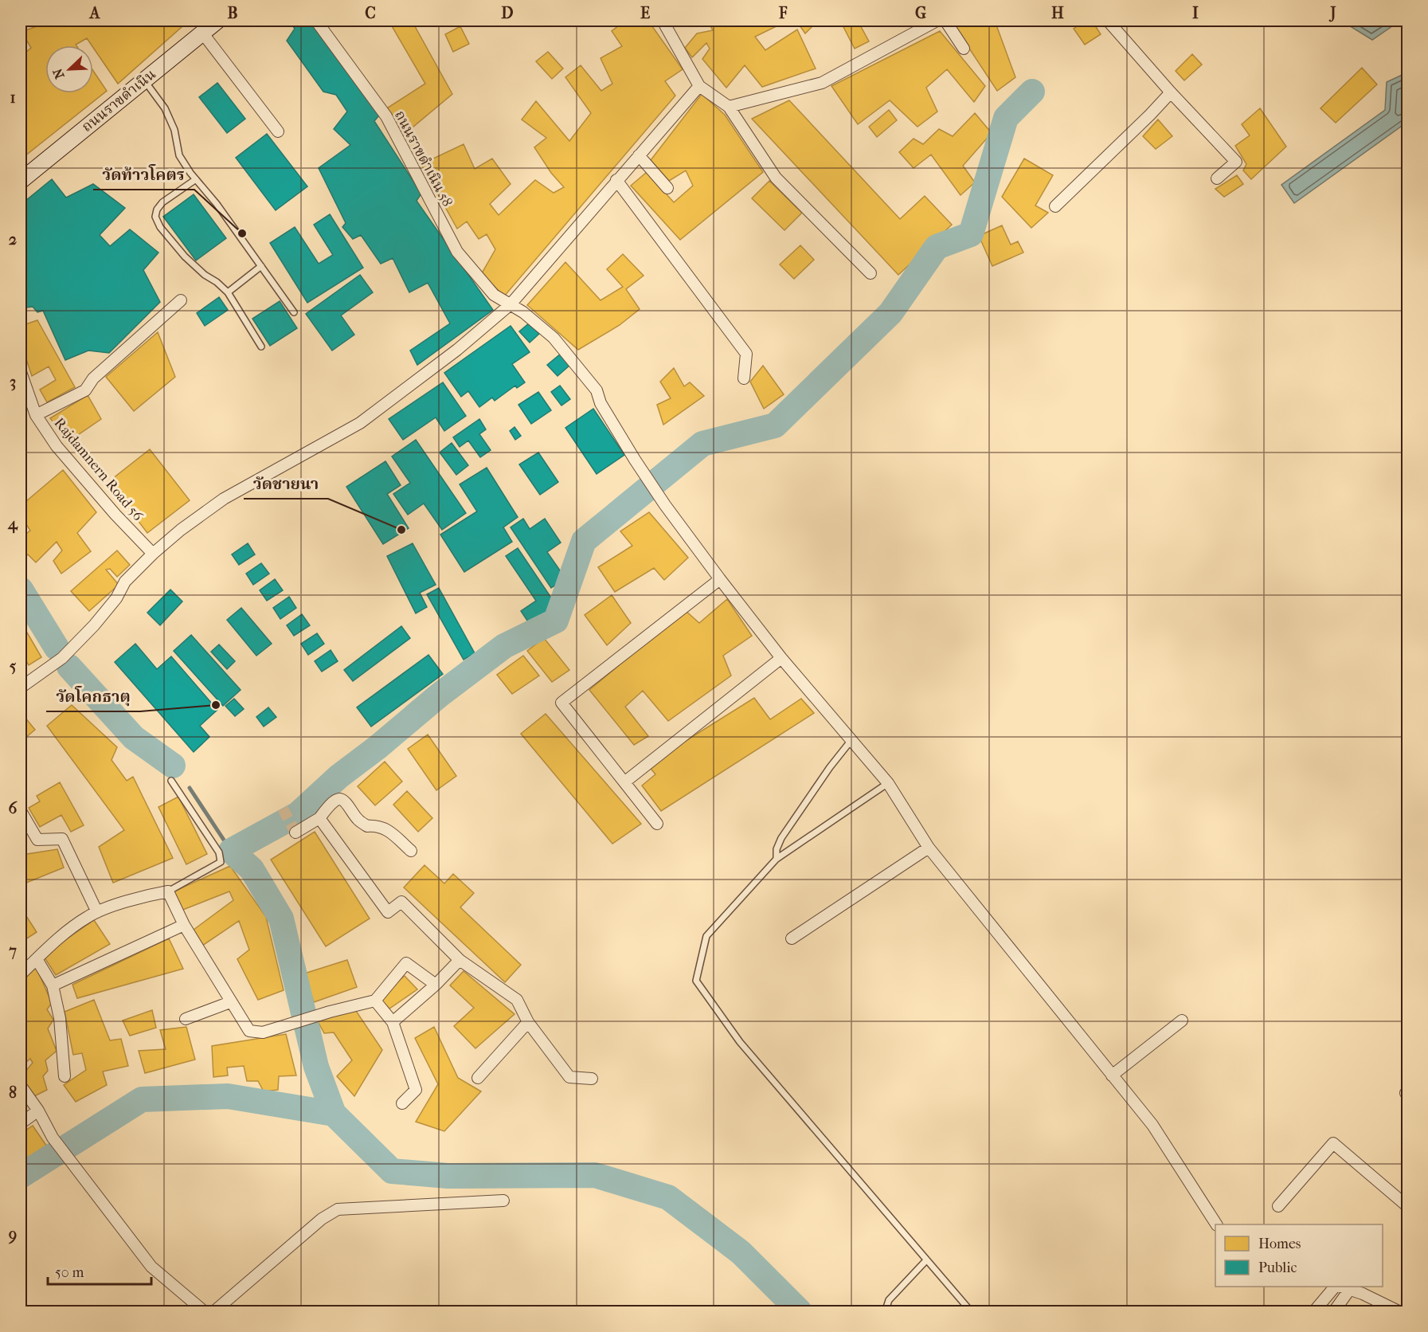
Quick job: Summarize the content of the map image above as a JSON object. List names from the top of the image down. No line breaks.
{"streets":{"main road":["ถนนราขดำเนิน"],"street":["ถนนราขดำเนิน 58","Rajdamnern Road 56"]},"places":["วัดท้าวโคตร","วัดชายนา","วัดโคกธาตุ"],"legend":["Homes","Public"],"scale_bar":"50 m","north":"bottom left","grid":{"columns":["A","B","C","D","E","F","G","H","I","J"],"rows":["1","2","3","4","5","6","7","8","9"]}}
